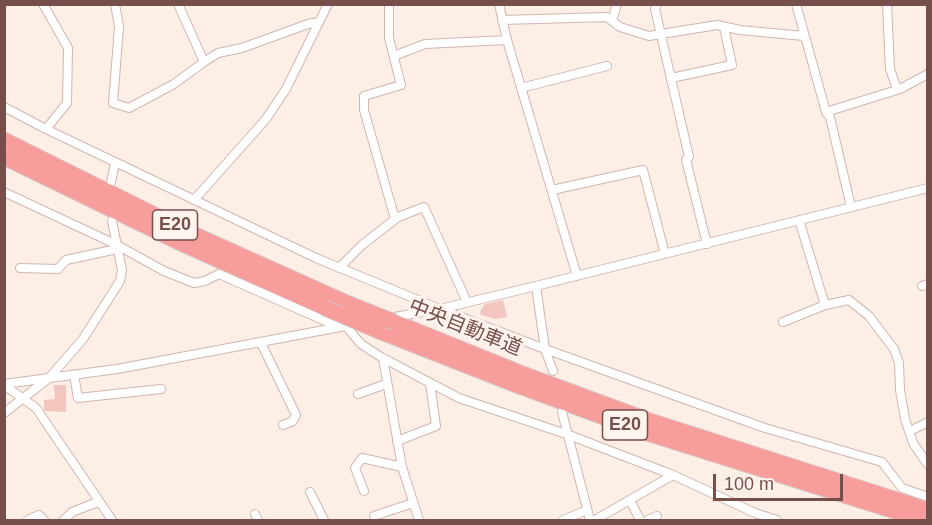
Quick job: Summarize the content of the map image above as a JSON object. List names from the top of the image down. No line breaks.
{"streets":{"highway":["E20","中央自動車道"]},"scale_bar":"100 m"}
